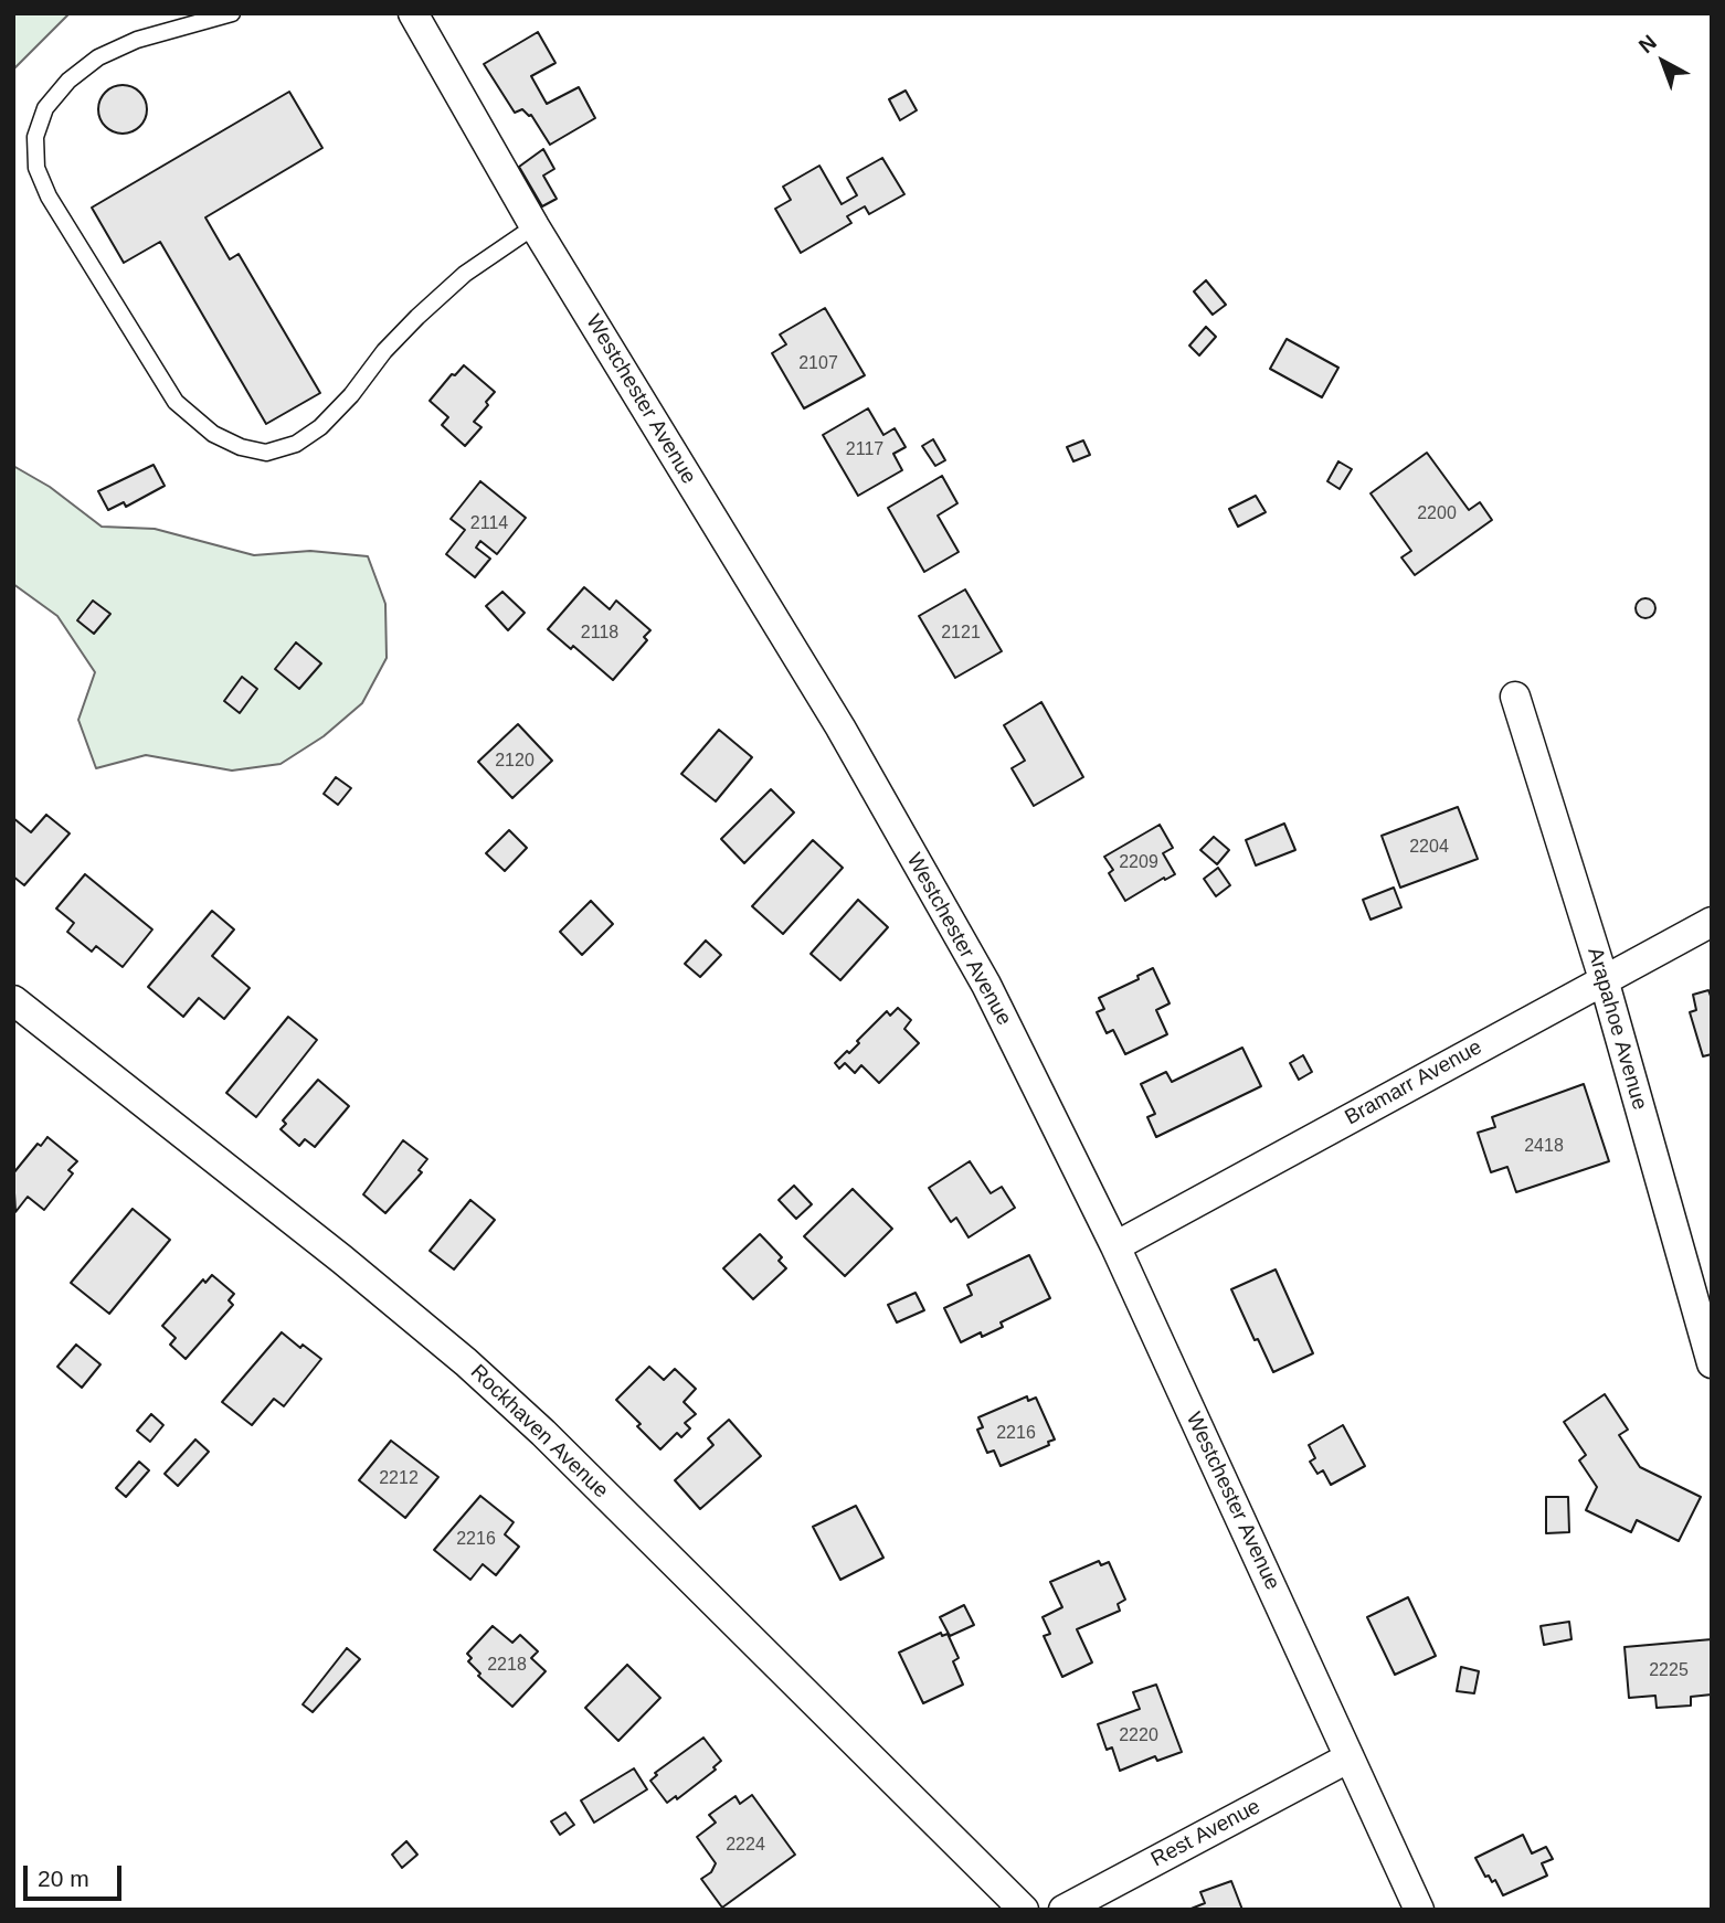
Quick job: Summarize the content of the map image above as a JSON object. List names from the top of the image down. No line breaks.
{"streets":{"street":["Westchester Avenue","Arapahoe Avenue","Bramarr Avenue","Rockhaven Avenue","Rest Avenue"]},"crossings":[["Westchester Avenue","Bramarr Avenue"],["Westchester Avenue","Rest Avenue"],["Arapahoe Avenue","Bramarr Avenue"]],"house_numbers":["2107","2117","2200","2114","2118","2121","2120","2204","2209","2418","2216","2212","2216","2218","2225","2220","2224"],"scale_bar":"20 m","north":"top left"}
